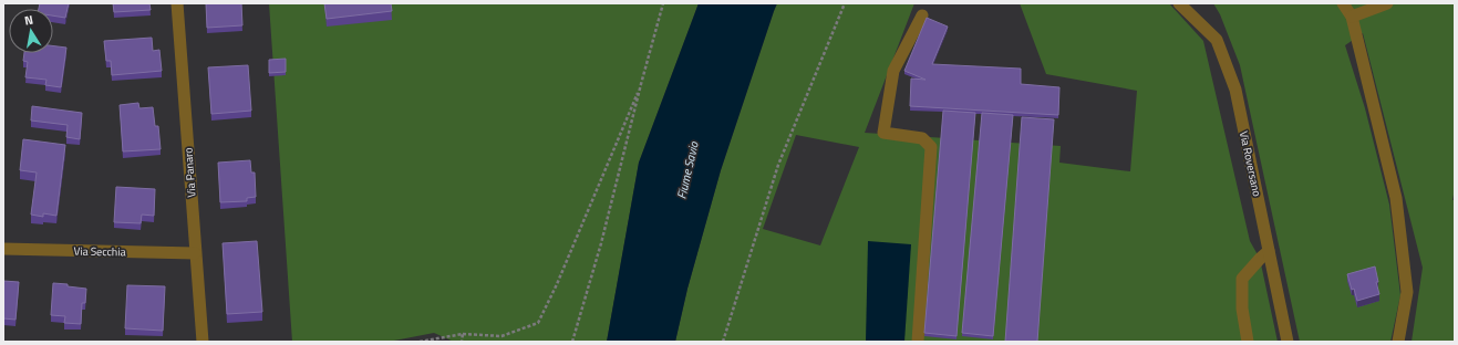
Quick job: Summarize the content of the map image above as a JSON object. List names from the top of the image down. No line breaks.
{"streets":{"street":["Via Roversano","Via Panaro","Via Secchia"]},"crossings":[["Via Panaro","Via Secchia"]],"water":["Fiume Savio"],"north":"top"}
